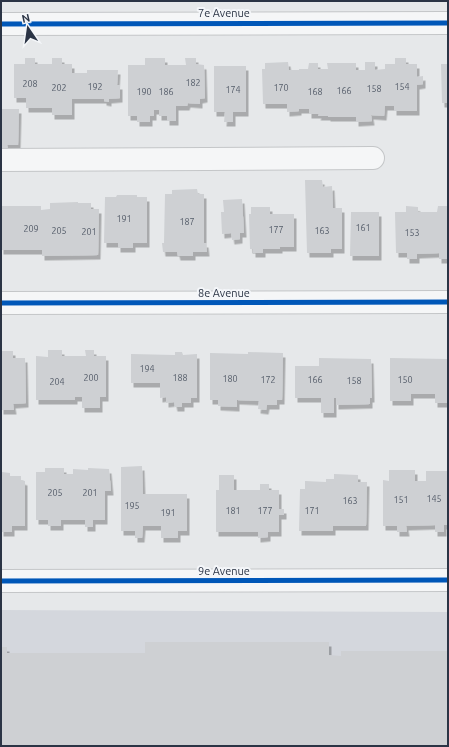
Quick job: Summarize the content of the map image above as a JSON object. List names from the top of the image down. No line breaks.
{"streets":{"street":["7e Avenue","8e Avenue","9e Avenue"]},"house_numbers":["182","208","192","154","202","170","158","174","166","190","186","168","191","187","161","209","177","205","163","201","153","194","200","188","180","172","166","150","158","204","205","201","145","151","163","195","181","177","171","191"],"north":"top"}
